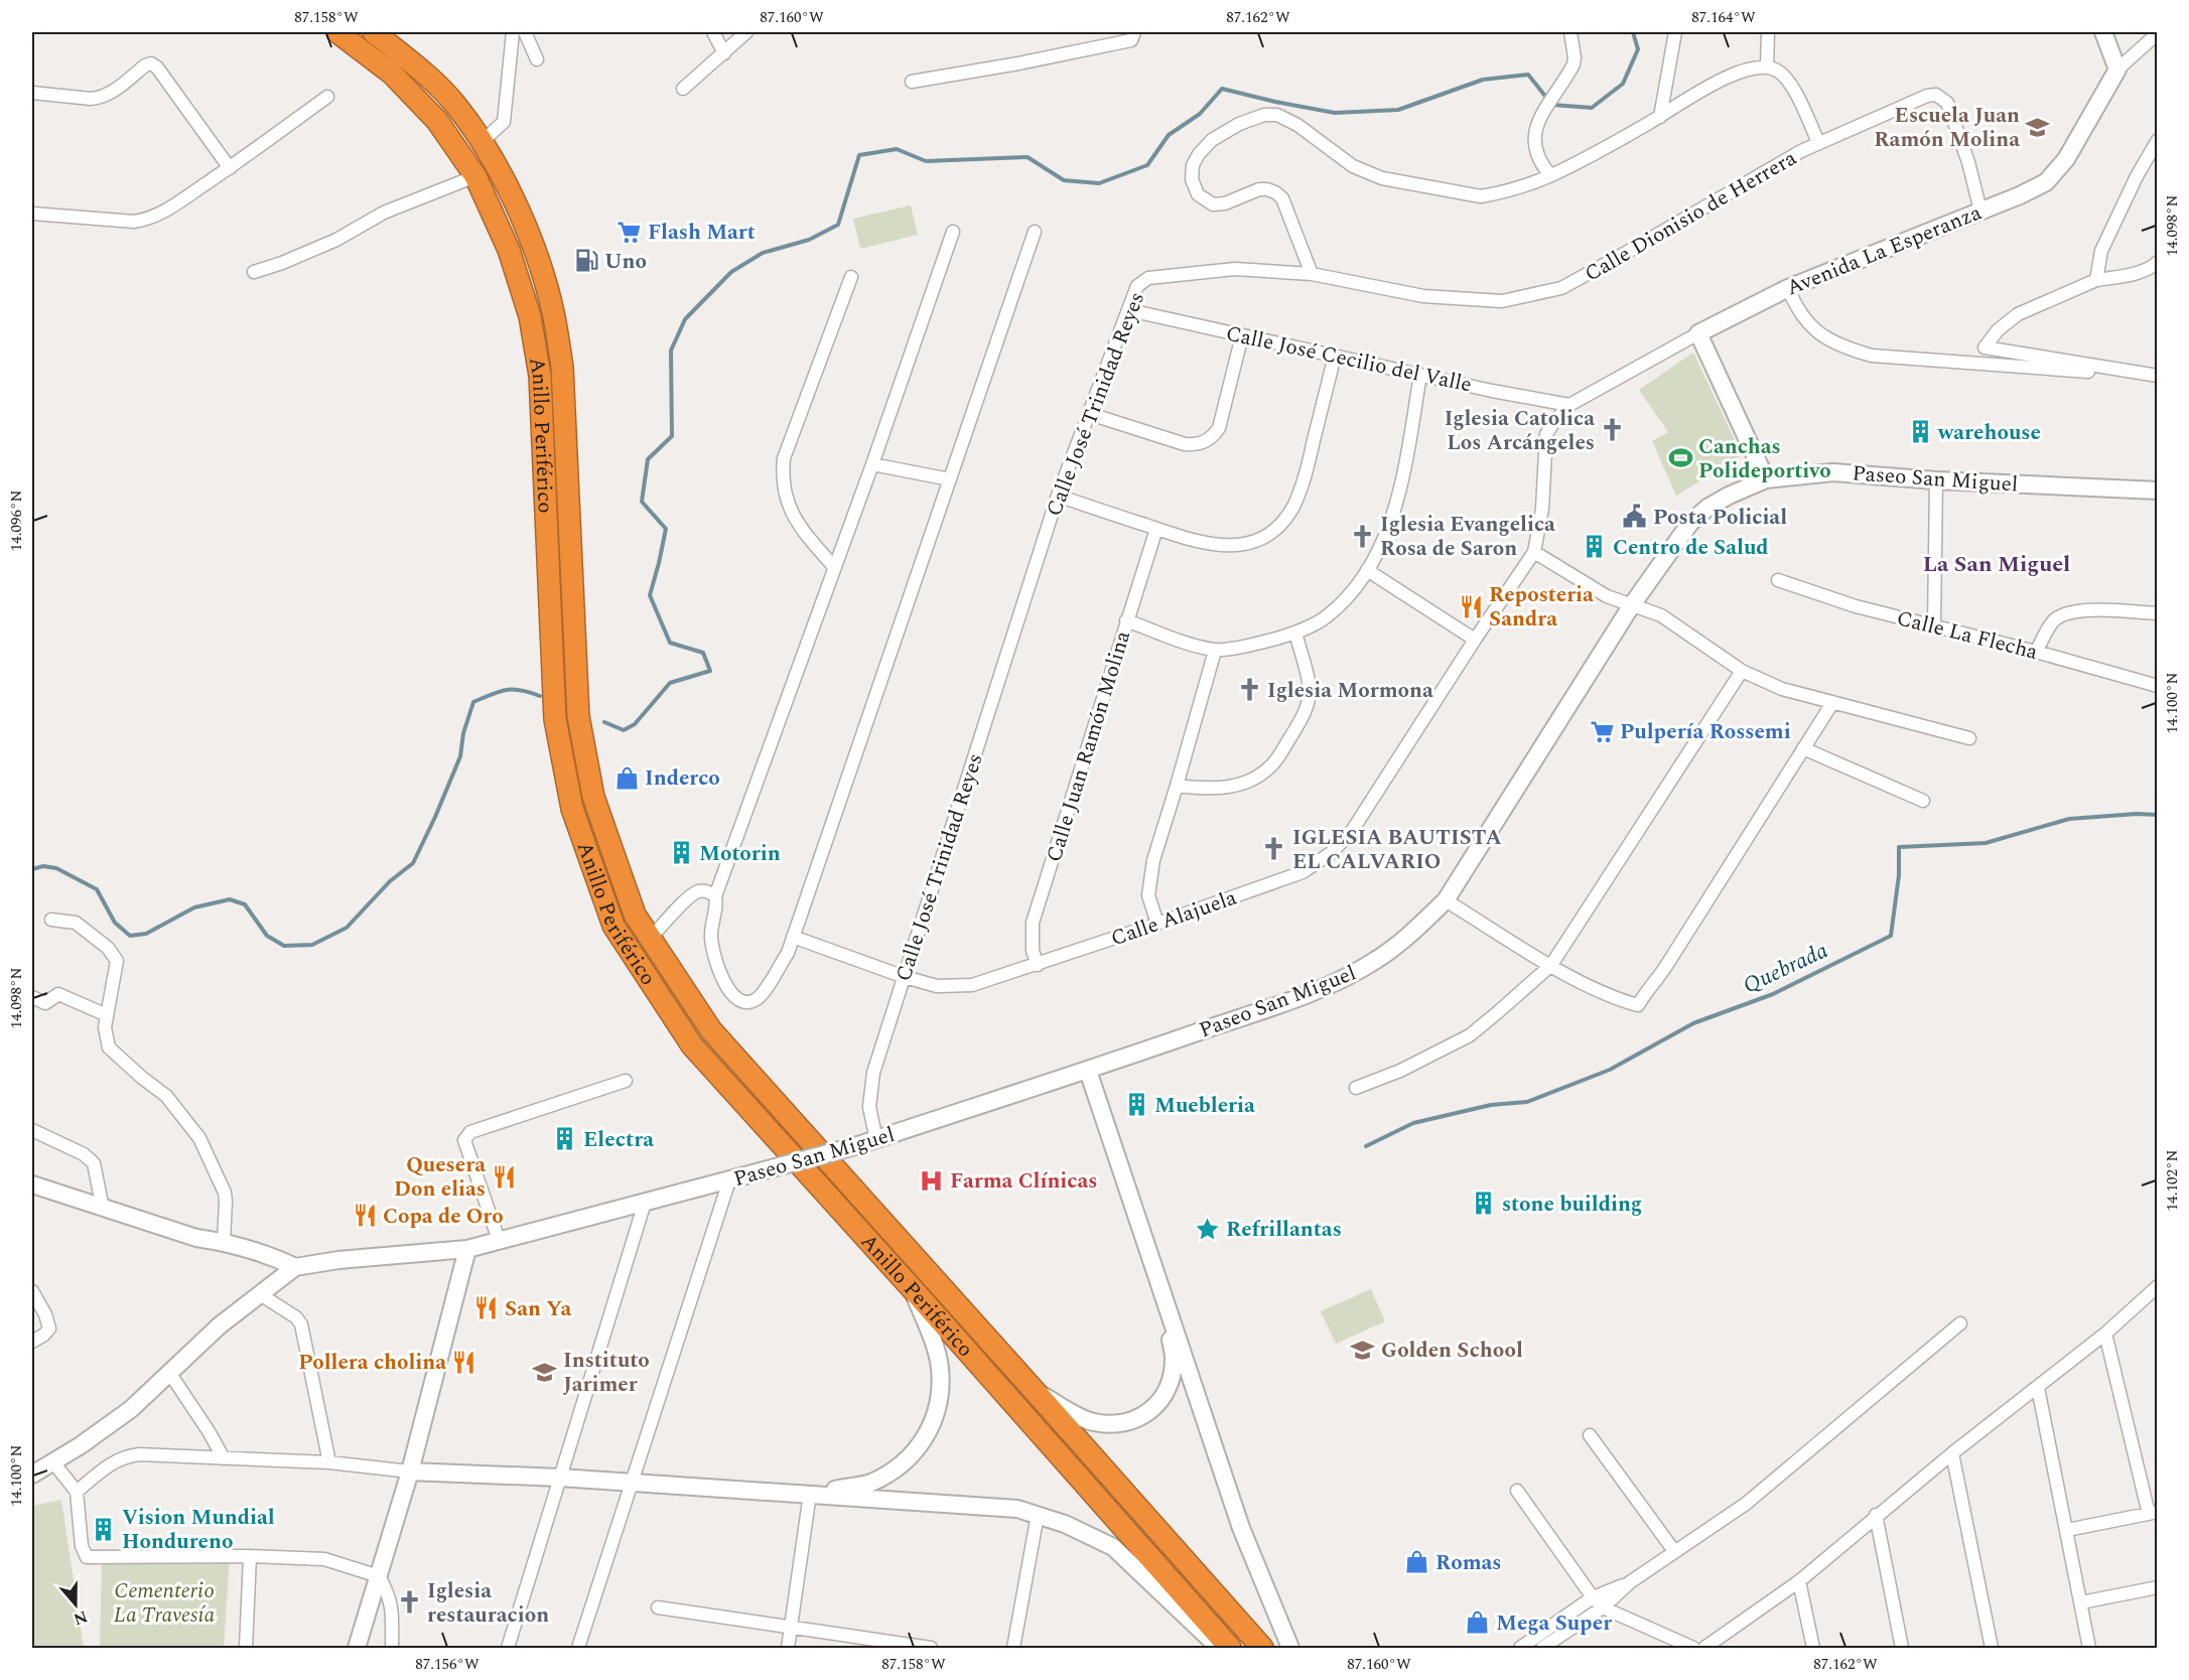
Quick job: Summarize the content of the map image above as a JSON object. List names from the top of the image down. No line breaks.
{"streets":{"highway":["Anillo Periférico"],"street":["Calle Dionisio de Herrera","Avenida La Esperanza","Calle José Cecilio del Valle","Calle José Trinidad Reyes","Paseo San Miguel","Calle La Flecha","Calle Juan Ramón Molina","Calle Alajuela"]},"crossings":[["Calle Dionisio de Herrera","Avenida La Esperanza"],["Calle Dionisio de Herrera","Calle José Trinidad Reyes"],["Avenida La Esperanza","Calle José Cecilio del Valle"],["Avenida La Esperanza","Calle Alajuela"],["Calle José Cecilio del Valle","Calle José Trinidad Reyes"],["Calle José Cecilio del Valle","Calle Alajuela"],["Calle José Trinidad Reyes","Paseo San Miguel"],["Calle José Trinidad Reyes","Calle Alajuela"],["Calle Juan Ramón Molina","Calle Alajuela"]],"districts":["La San Miguel"],"water":["Quebrada"],"parks":["Cementerio La Travesía"],"places":{"school or university":["Escuela Juan Ramón Molina","Golden School","Instituto Jarimer"],"supermarket":["Flash Mart","Pulpería Rossemi"],"fuel station":["Uno"],"church":["Iglesia Catolica Los Arcángeles","Iglesia Evangelica Rosa de Saron","Iglesia Mormona","IGLESIA BAUTISTA EL CALVARIO","Iglesia restauracion"],"building":["warehouse","Centro de Salud","Motorin","Muebleria","Electra","stone building","Vision Mundial Hondureno"],"sports":["Canchas Polideportivo"],"public building":["Posta Policial"],"restaurant":["Reposteria Sandra","Quesera Don elias","Copa de Oro","San Ya","Pollera cholina"],"shop":["Inderco","Romas","Mega Super"],"hospital":["Farma Clínicas"],"place":["Refrillantas"]},"north":"bottom","coordinates":["87.158°W","87.160°W","87.162°W","87.164°W","14.098°N","14.096°N","14.100°N","14.102°N","87.156°W"]}
